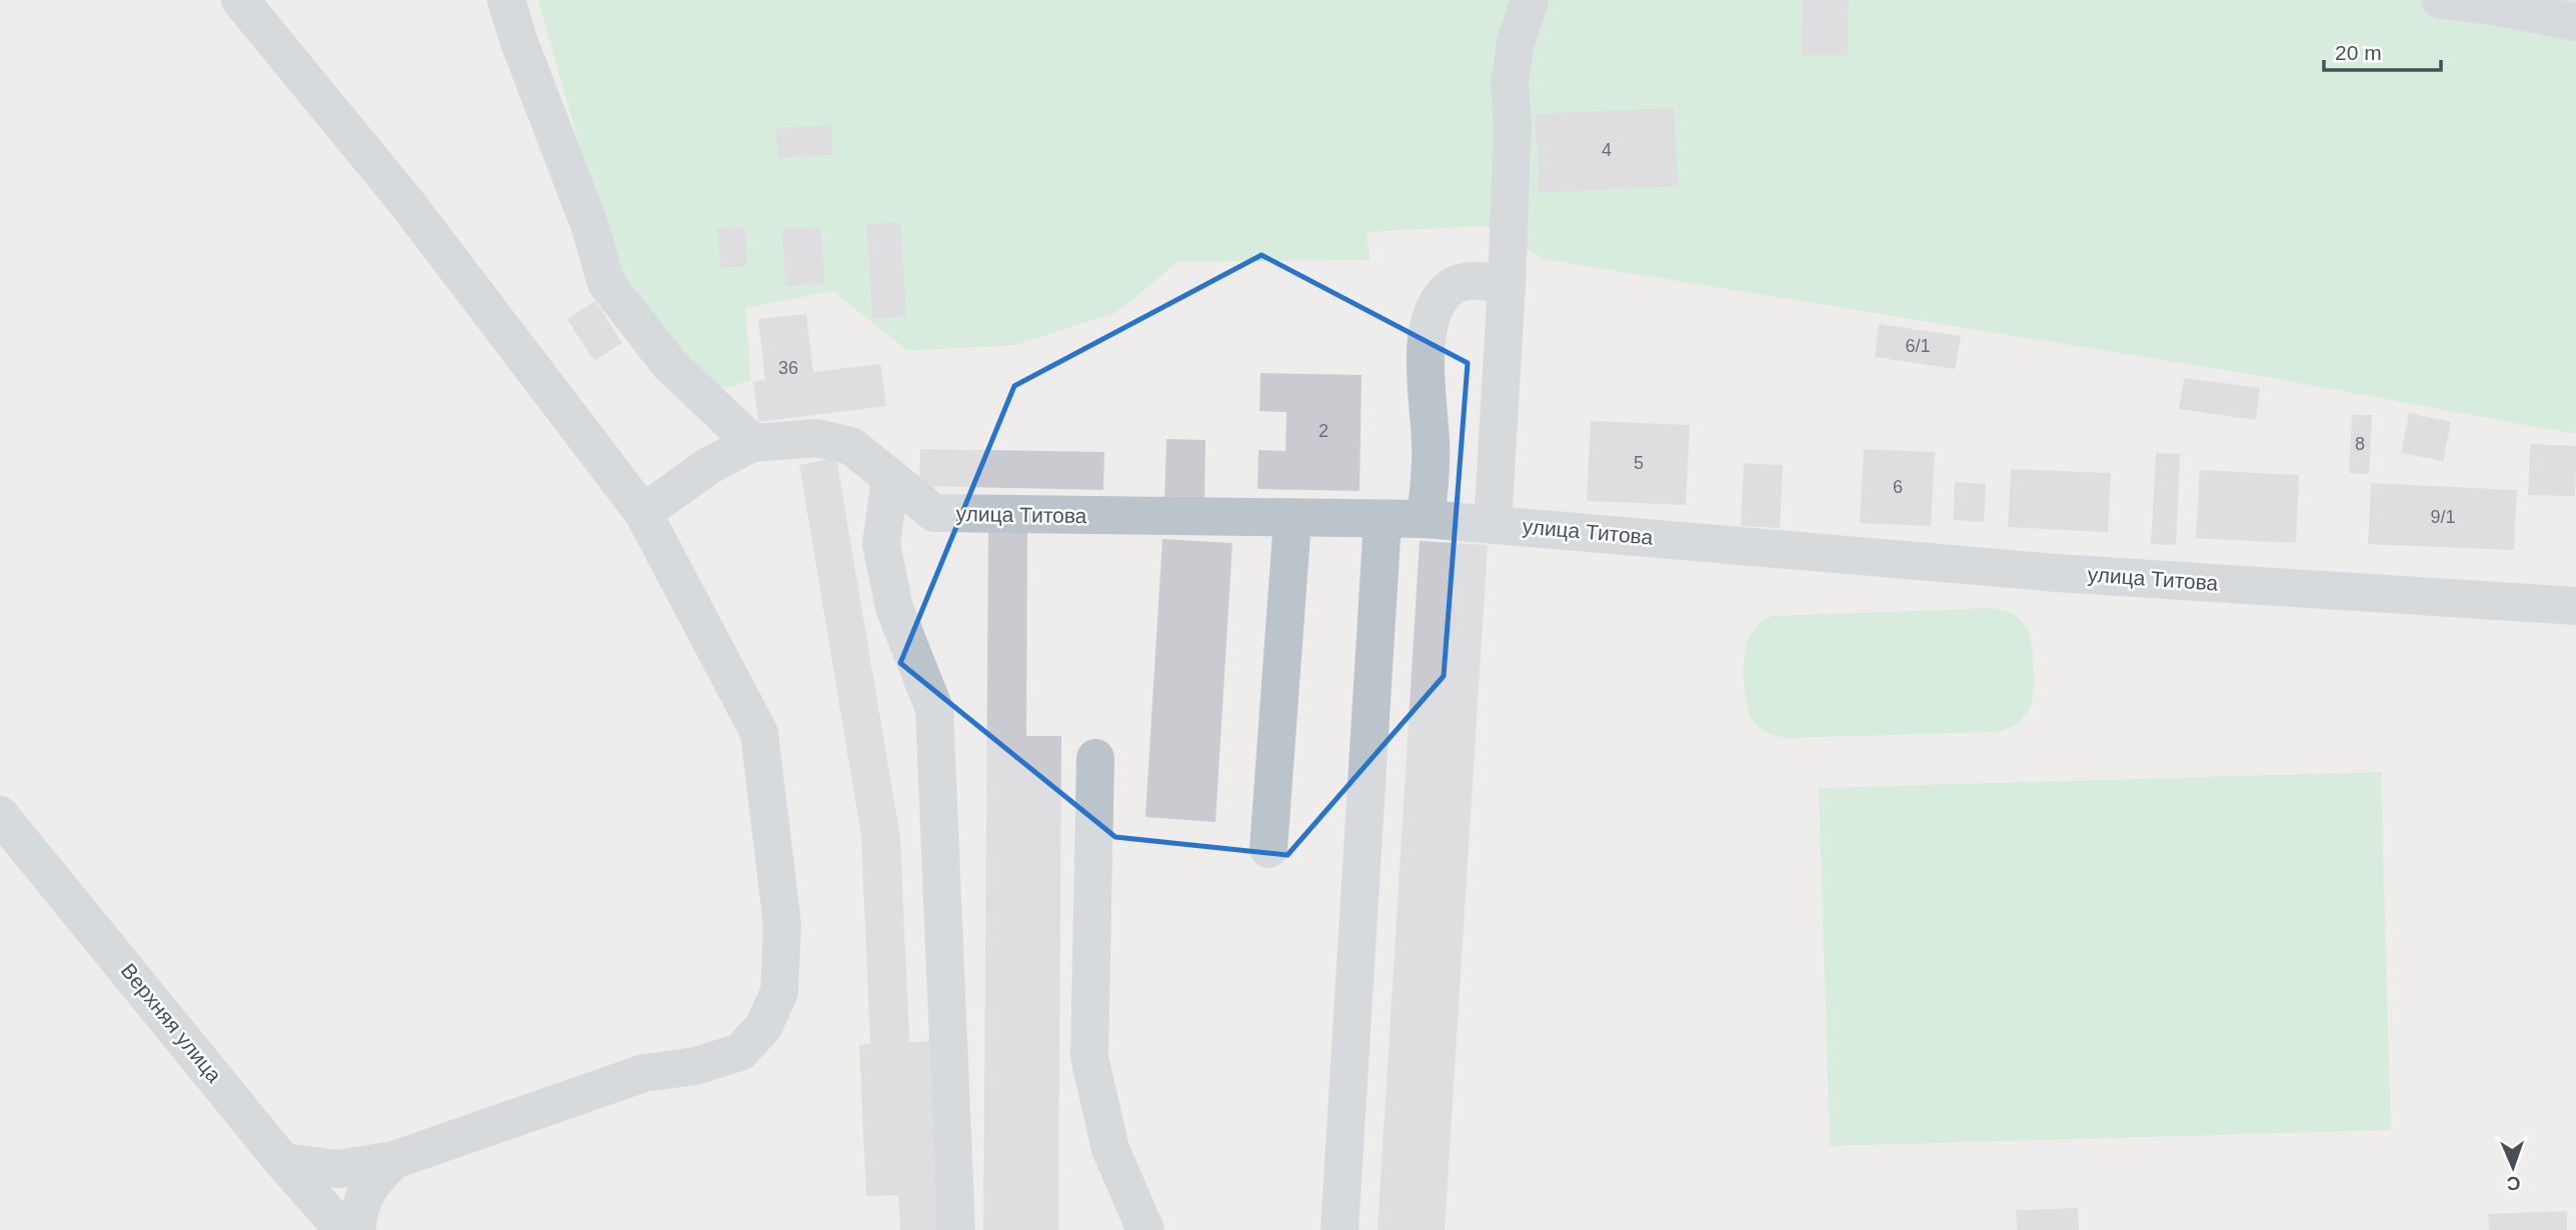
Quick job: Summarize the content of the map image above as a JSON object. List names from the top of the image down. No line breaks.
{"streets":{"street":["улица Титова","Верхняя улица"]},"house_numbers":["4","6/1","36","2","8","5","6","9/1"],"scale_bar":"20 m","north":"bottom"}
